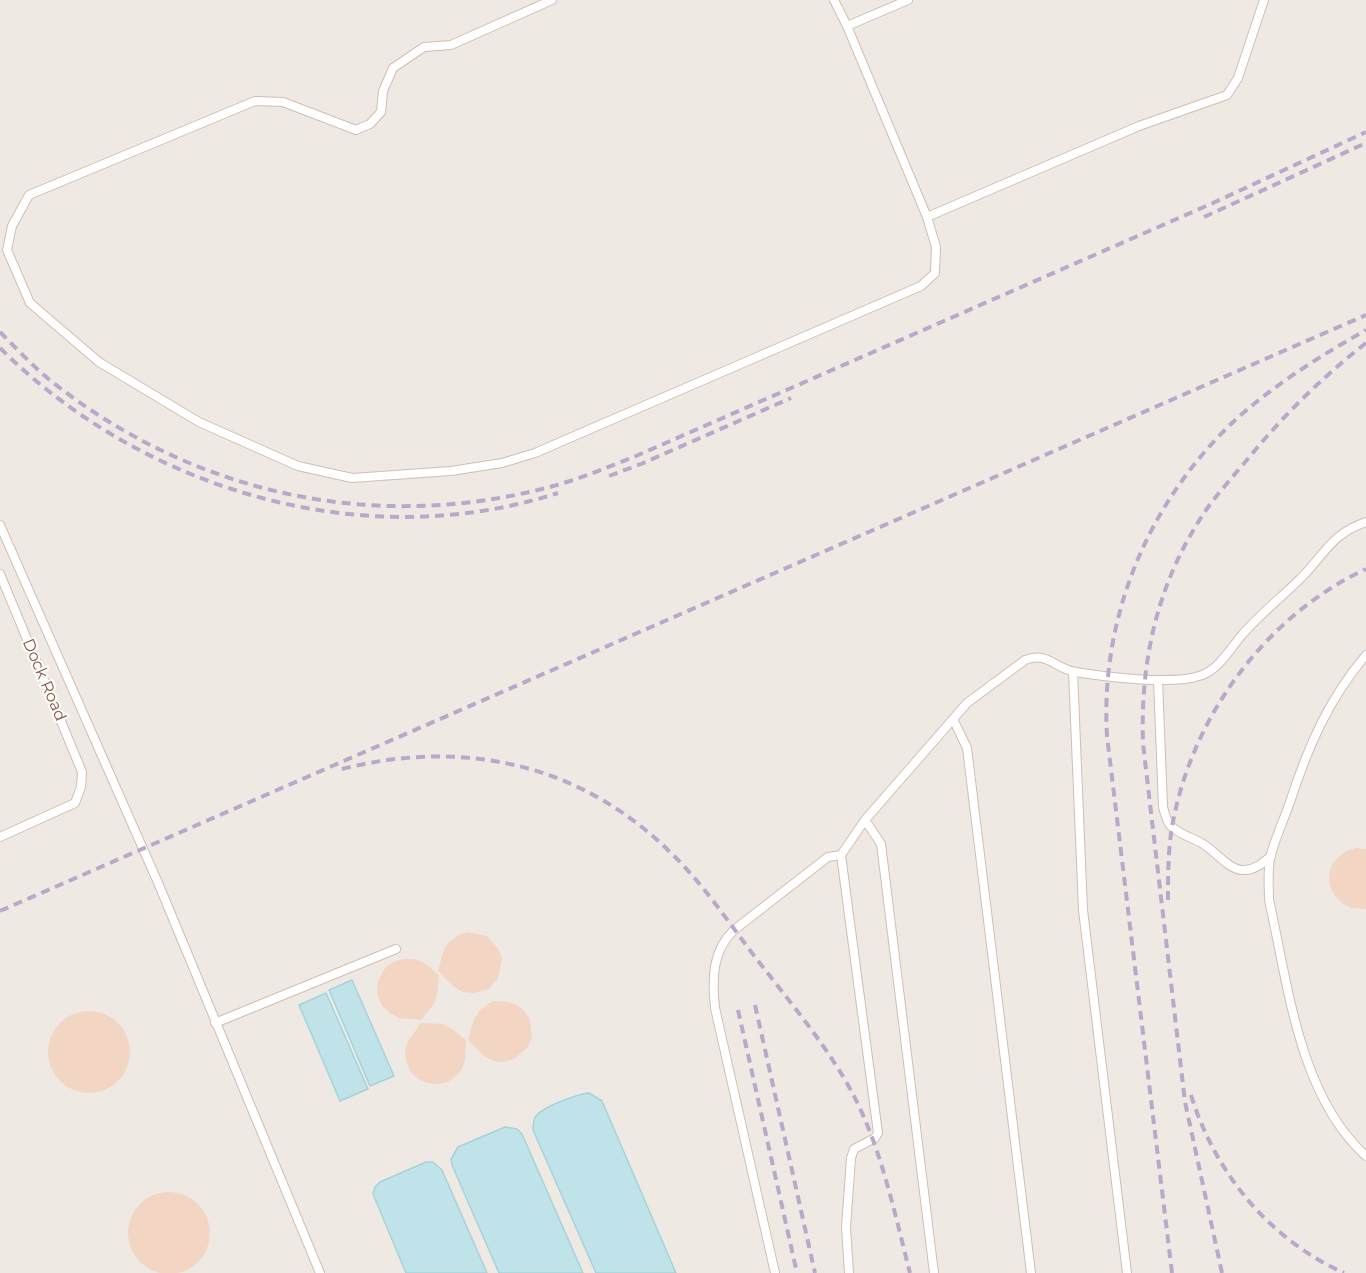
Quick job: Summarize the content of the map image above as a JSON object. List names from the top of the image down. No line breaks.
{"streets":{"lane":["Dock Road"]}}
